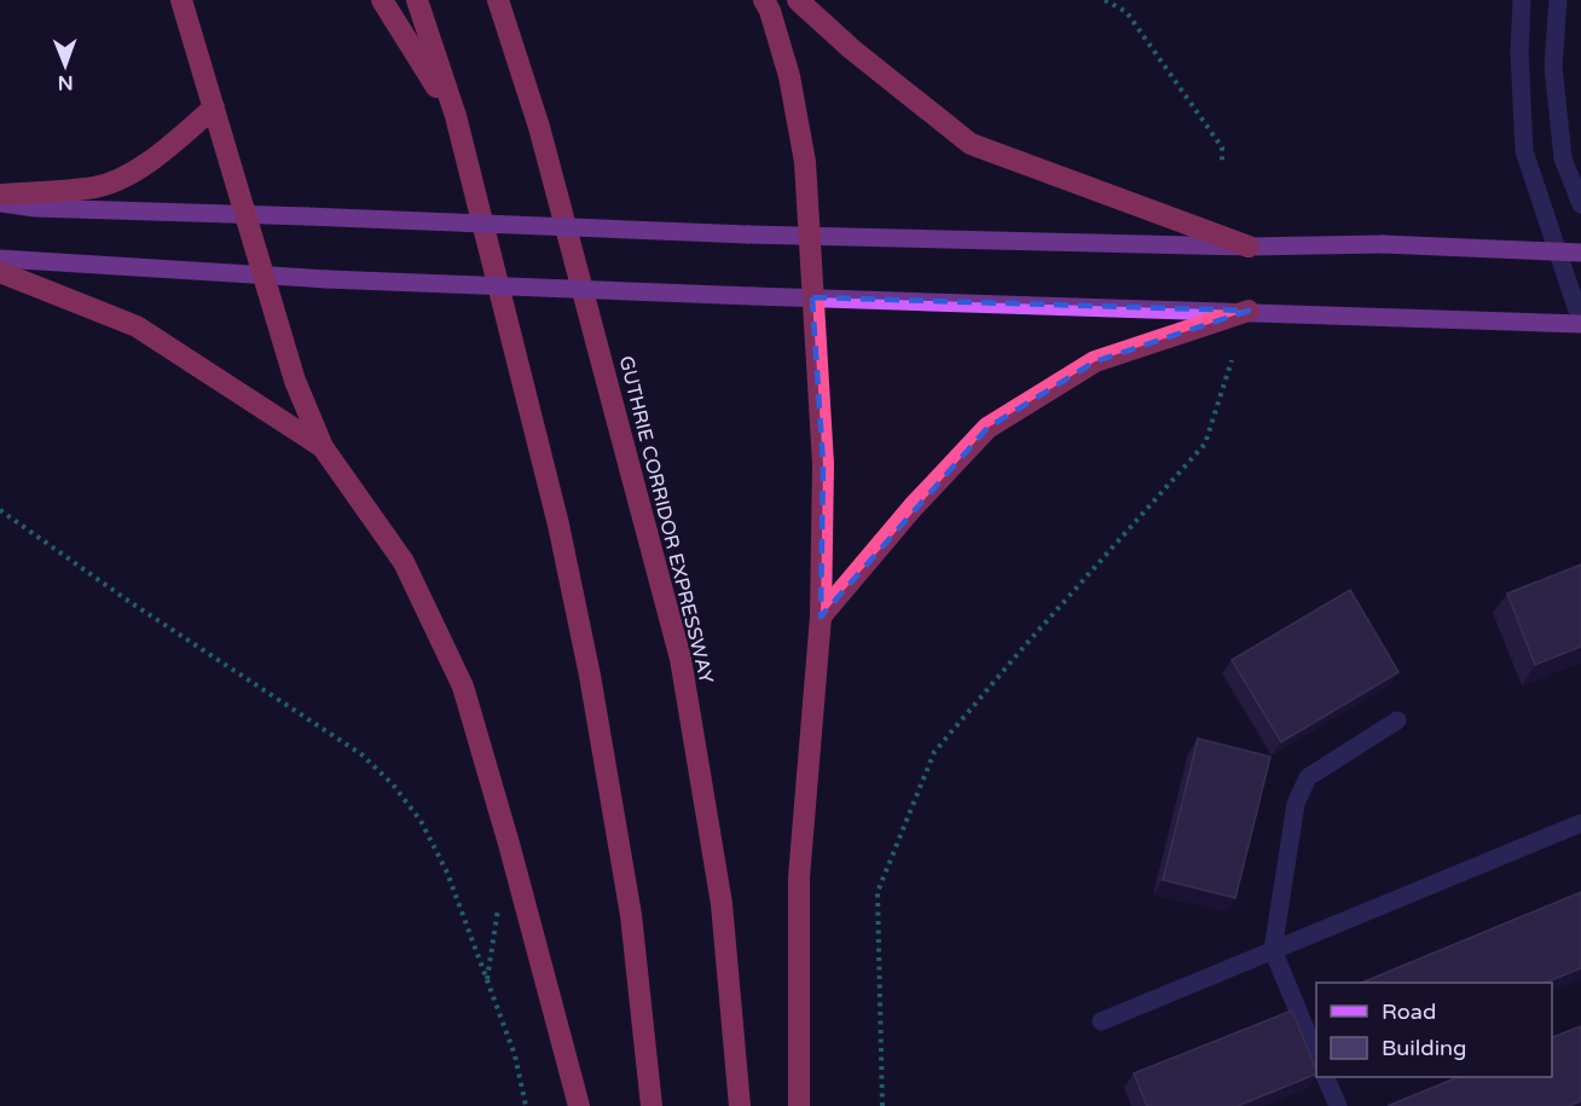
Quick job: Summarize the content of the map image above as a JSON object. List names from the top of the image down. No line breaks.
{"streets":{"highway":["GUTHRIE CORRIDOR EXPRESSWAY"]},"legend":["Road","Building"],"north":"bottom"}
